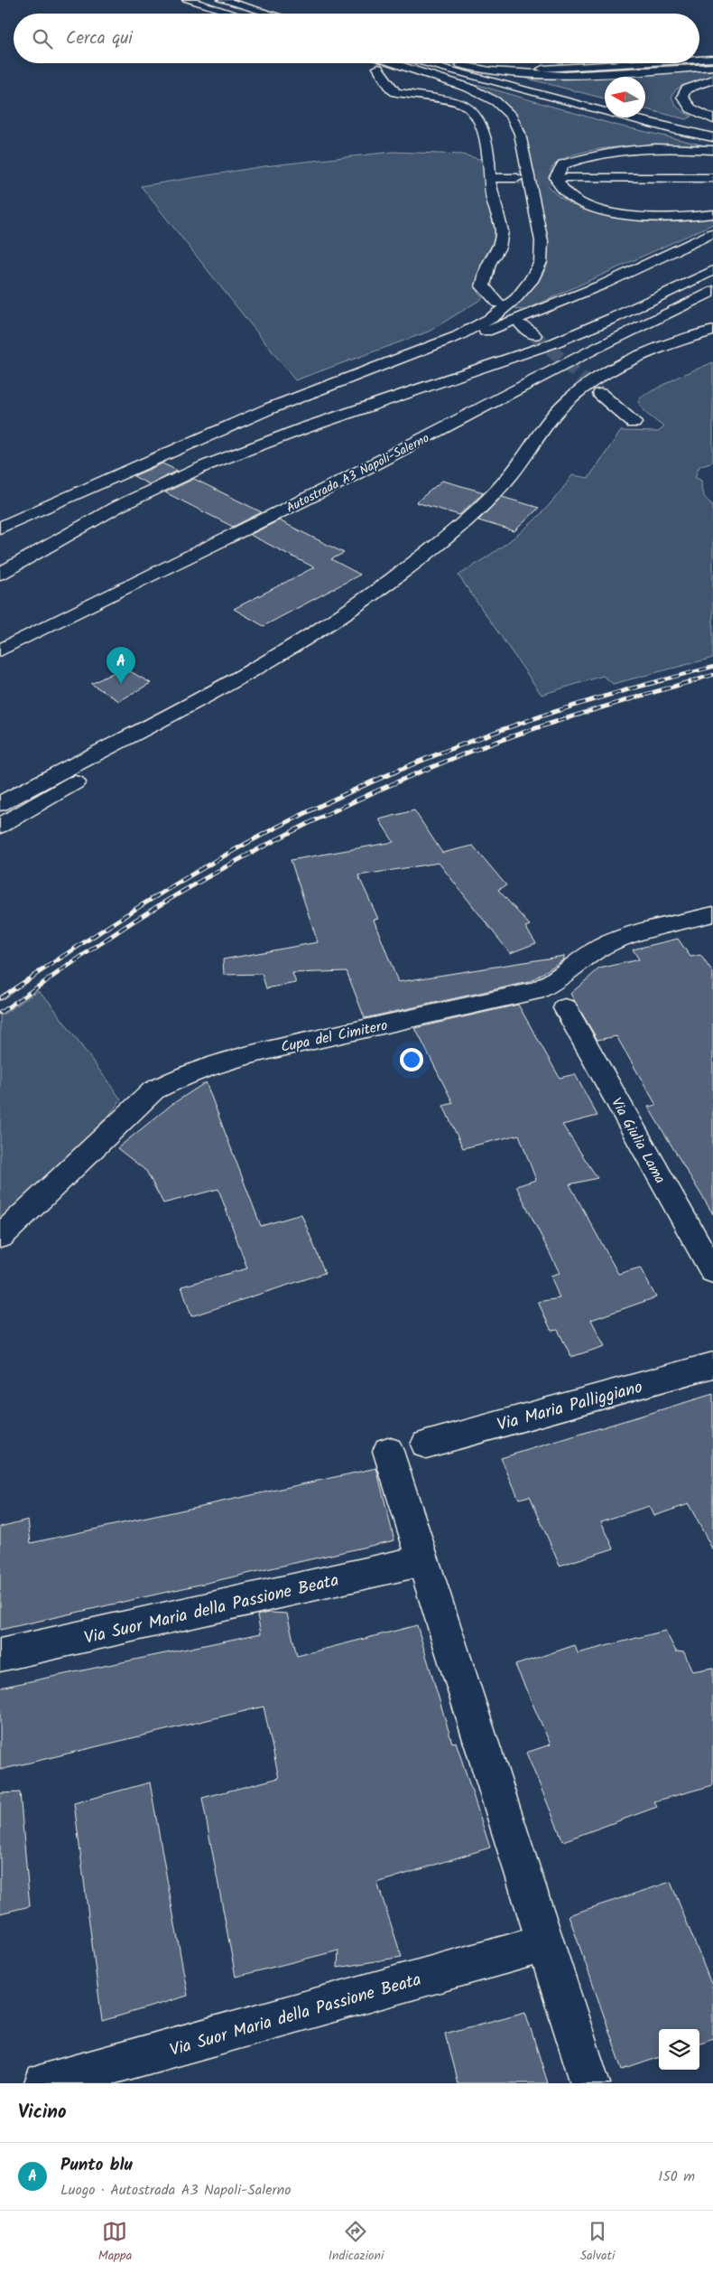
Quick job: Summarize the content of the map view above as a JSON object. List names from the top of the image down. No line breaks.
{"streets":{"main road":["Autostrada A3 Napoli-Salerno","Cupa del Cimitero","Via Giulia Lama","Via Maria Palliggiano","Via Suor Maria della Passione Beata"]},"north":"left","page":{"search":"Cerca qui","pins":"A","heading":"Vicino","list":[{"mark":"A","name":"Punto blu","note":"Luogo · Autostrada A3 Napoli-Salerno","value":"150 m"}],"nav":["Mappa","Indicazioni","Salvati"]}}
